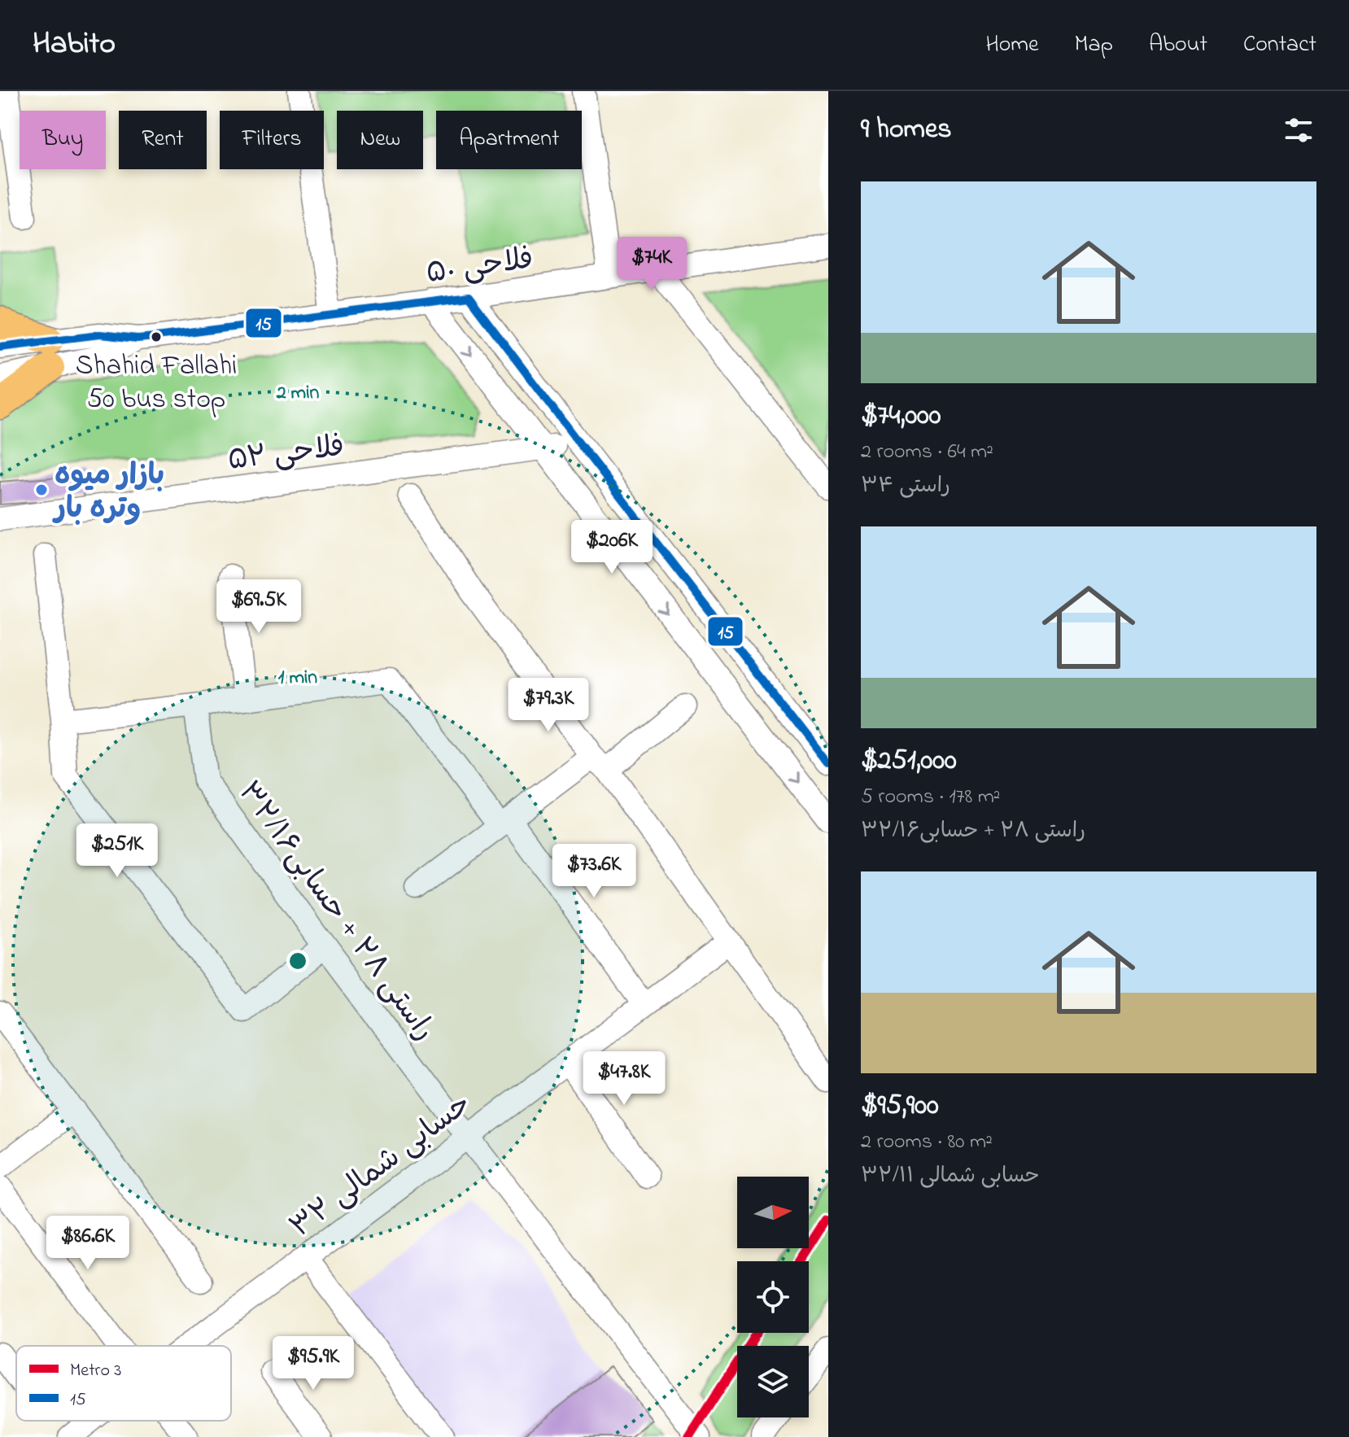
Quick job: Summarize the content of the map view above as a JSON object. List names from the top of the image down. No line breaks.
{"streets":{"street":["فلاحی ۵۰","فلاحی ۵۲","راستی ۲۸ + حسابی۳۲/۱۶","حسابی شمالی ۳۲"]},"crossings":[["راستی ۲۸ + حسابی۳۲/۱۶","حسابی شمالی ۳۲"]],"places":["Shahid Fallahi 50 bus stop","بازار میوه وتره بار"],"lines":["transit line 15","metro line 3"],"legend":["Metro 3","15"],"north":"right","page":{"header":"Habito","nav":["Home","Map","About","Contact"],"heading":"9 homes","chip":["Buy","Rent","Filters","New","Apartment"],"list":[{"name":"$74,000","note":"2 rooms · 64 m² · راستی ۳۴"},{"name":"$251,000","note":"5 rooms · 178 m² · راستی ۲۸ + حسابی۳۲/۱۶"},{"name":"$95,900","note":"2 rooms · 80 m² · حسابی شمالی ۳۲/۱۱"}],"price":["$74K","$206K","$69.5K","$79.3K","$251K","$73.6K","$47.8K","$86.6K","$95.9K"]},"rings":["2 min","1 min"]}
